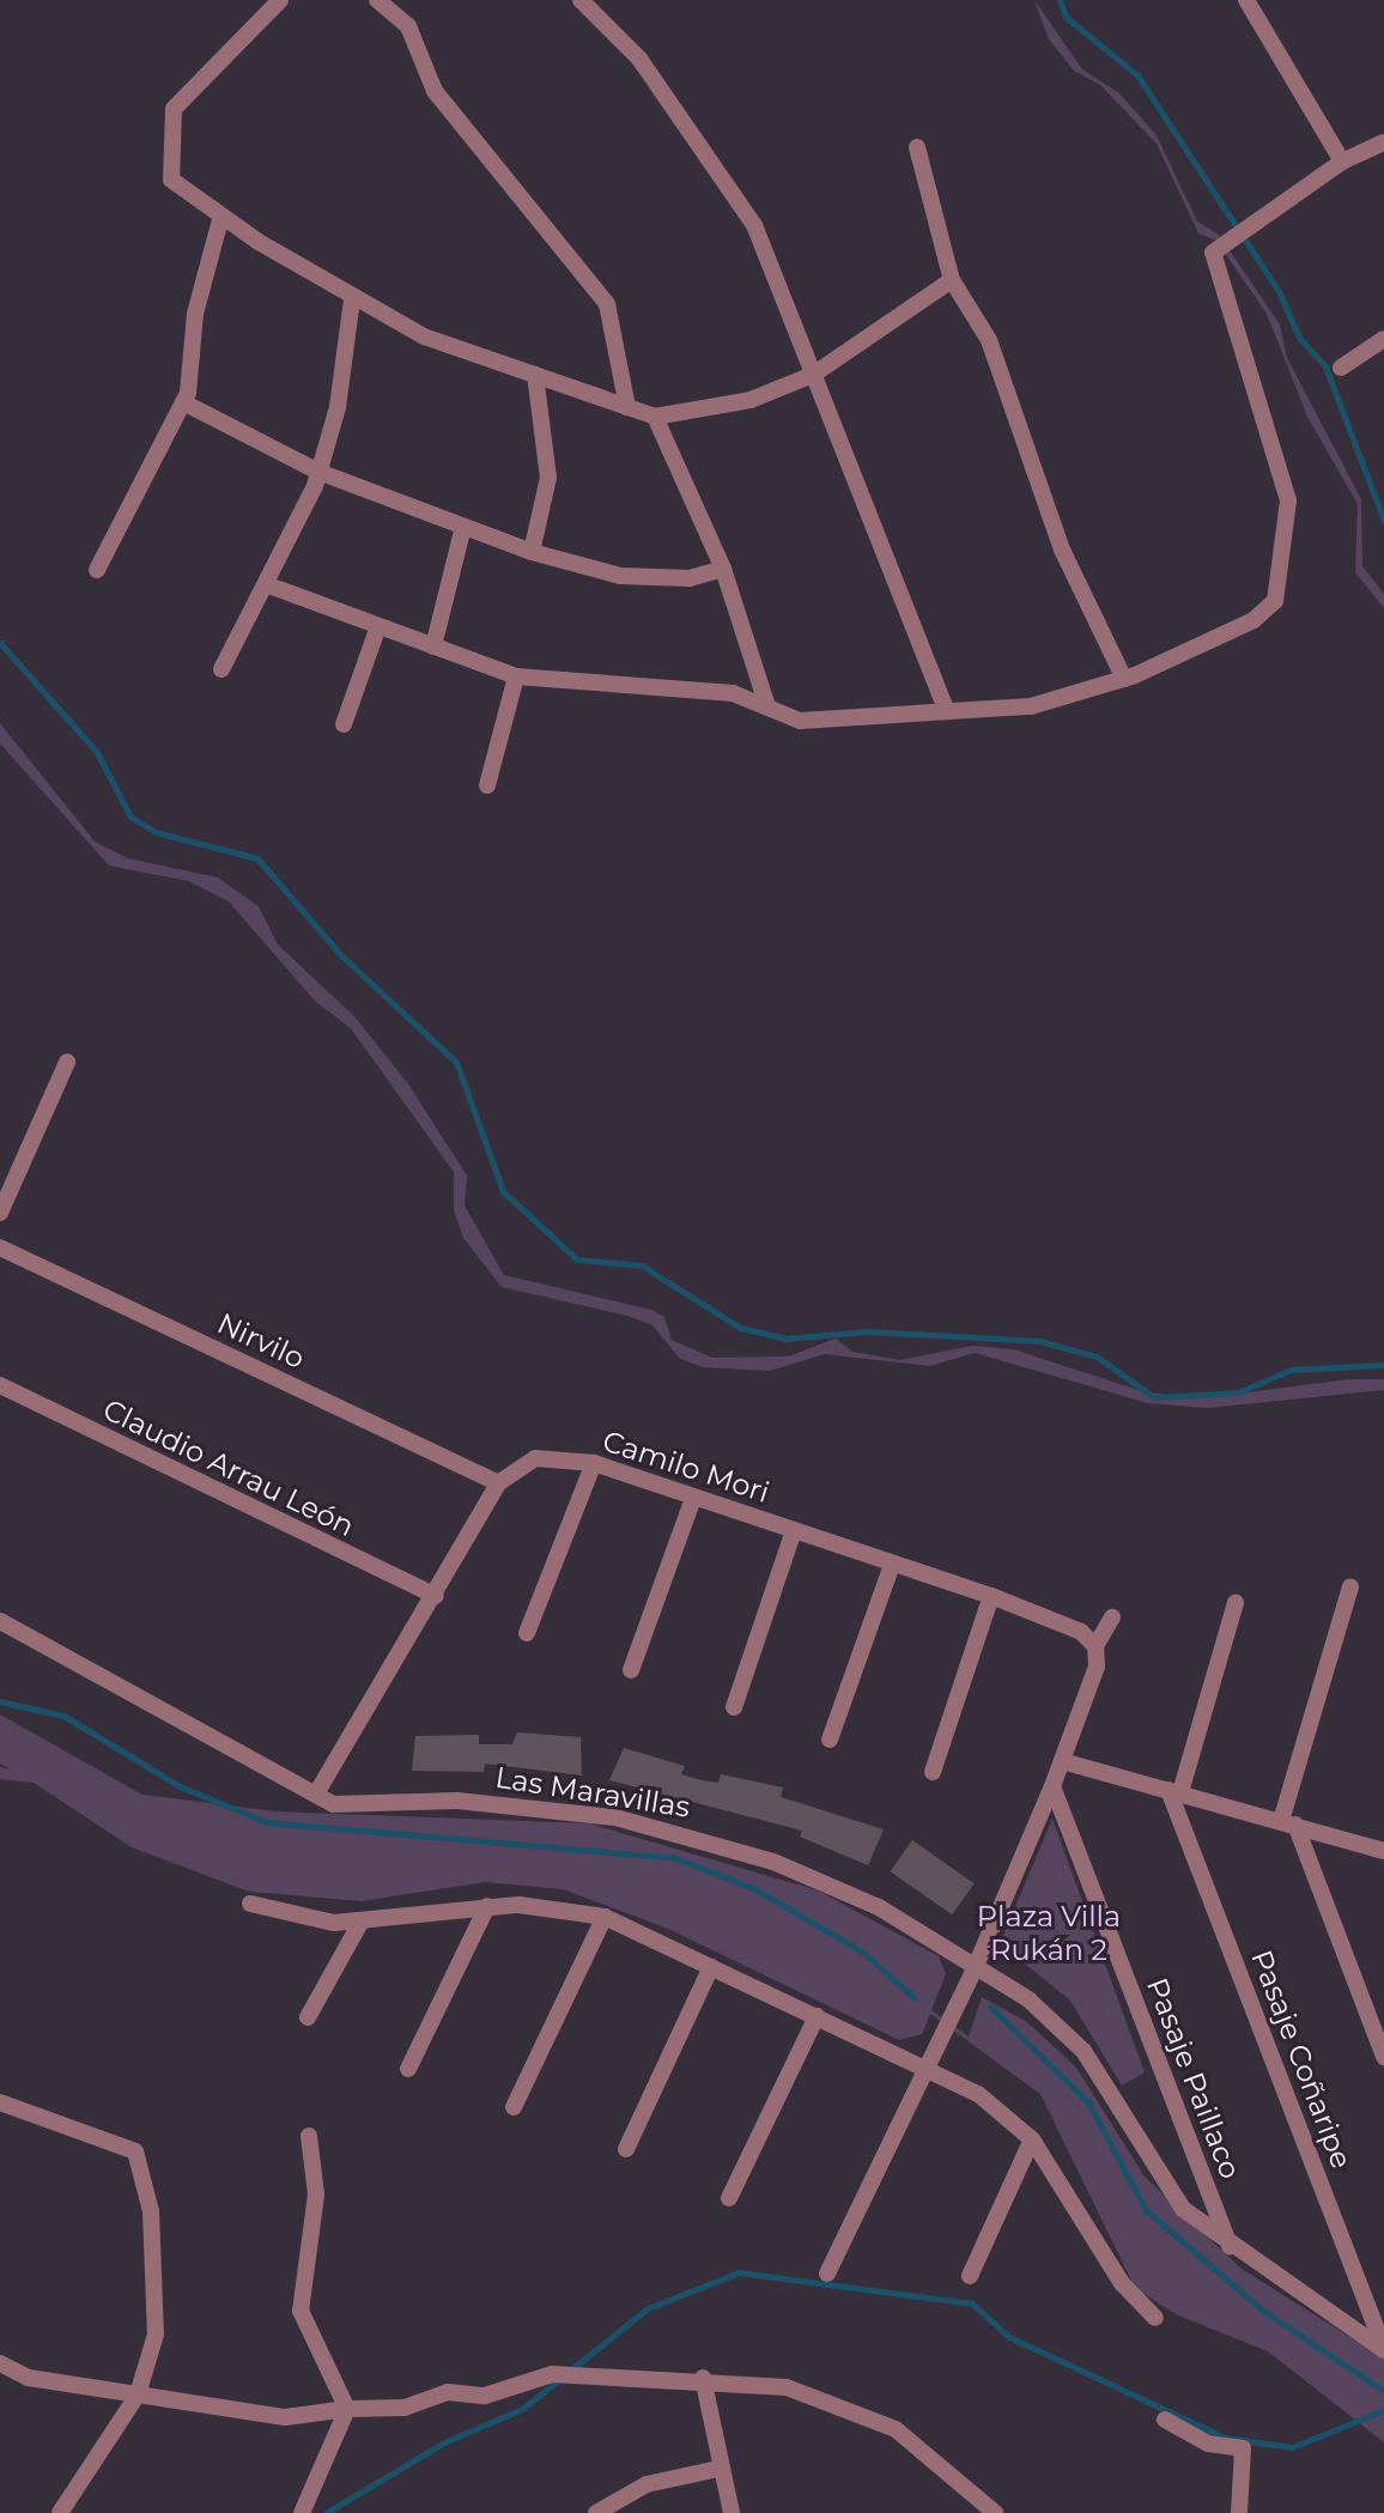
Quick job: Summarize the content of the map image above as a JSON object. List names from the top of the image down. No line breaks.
{"streets":{"street":["Nirvilo","Camilo Mori","Claudio Arrau León","Las Maravillas","Pasaje Coñaripe","Pasaje Paillaco"]},"crossings":[["Nirvilo","Camilo Mori"],["Camilo Mori","Claudio Arrau León"],["Camilo Mori","Las Maravillas"],["Las Maravillas","Pasaje Coñaripe"],["Las Maravillas","Pasaje Paillaco"]],"parks":["Plaza Villa Rukán 2"]}
